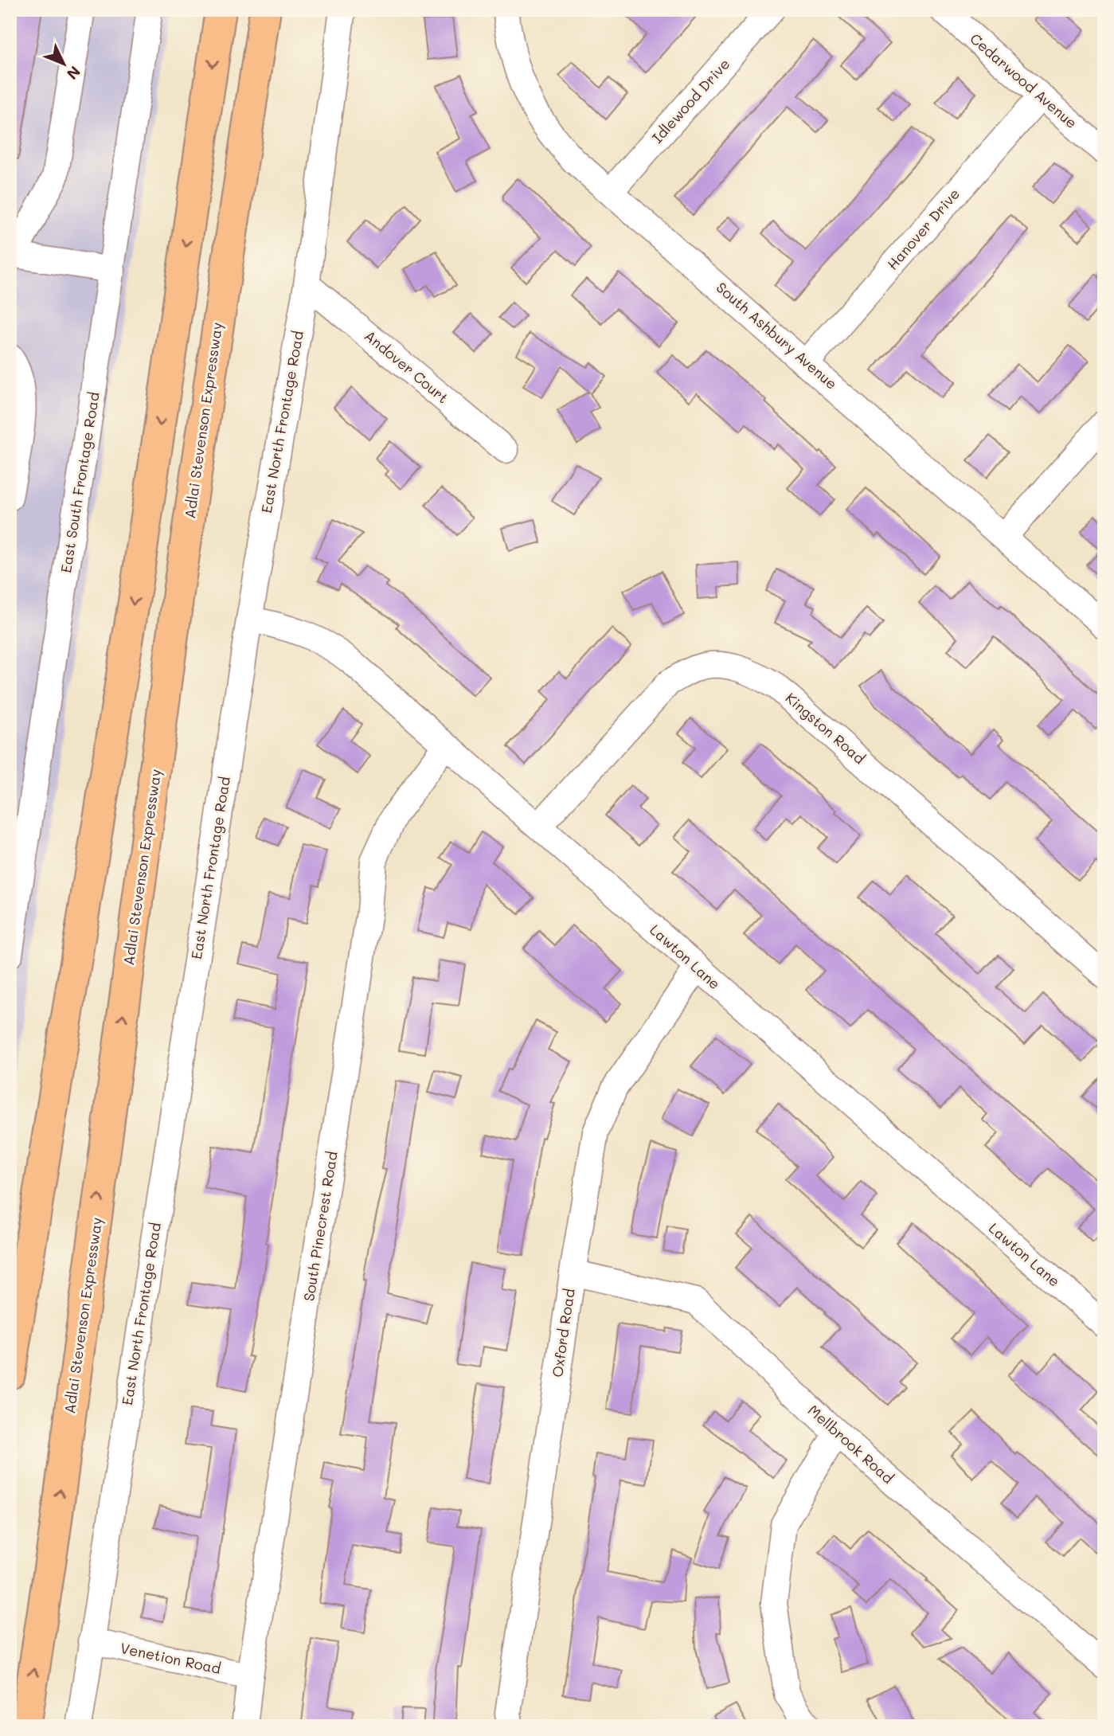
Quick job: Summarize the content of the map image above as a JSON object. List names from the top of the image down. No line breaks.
{"streets":{"highway":["Adlai Stevenson Expressway"],"street":["Cedarwood Avenue","Idlewood Drive","Hanover Drive","South Ashbury Avenue","Andover Court","East North Frontage Road","East South Frontage Road","Kingston Road","Lawton Lane","South Pinecrest Road","Oxford Road","Mellbrook Road","Venetion Road"]},"crossings":[["Cedarwood Avenue","Hanover Drive"],["Idlewood Drive","South Ashbury Avenue"],["Hanover Drive","South Ashbury Avenue"],["Andover Court","East North Frontage Road"],["East North Frontage Road","Lawton Lane"],["East North Frontage Road","Venetion Road"],["Kingston Road","Lawton Lane"],["Lawton Lane","South Pinecrest Road"],["Lawton Lane","Oxford Road"],["South Pinecrest Road","Venetion Road"],["Oxford Road","Mellbrook Road"]],"north":"bottom right"}
